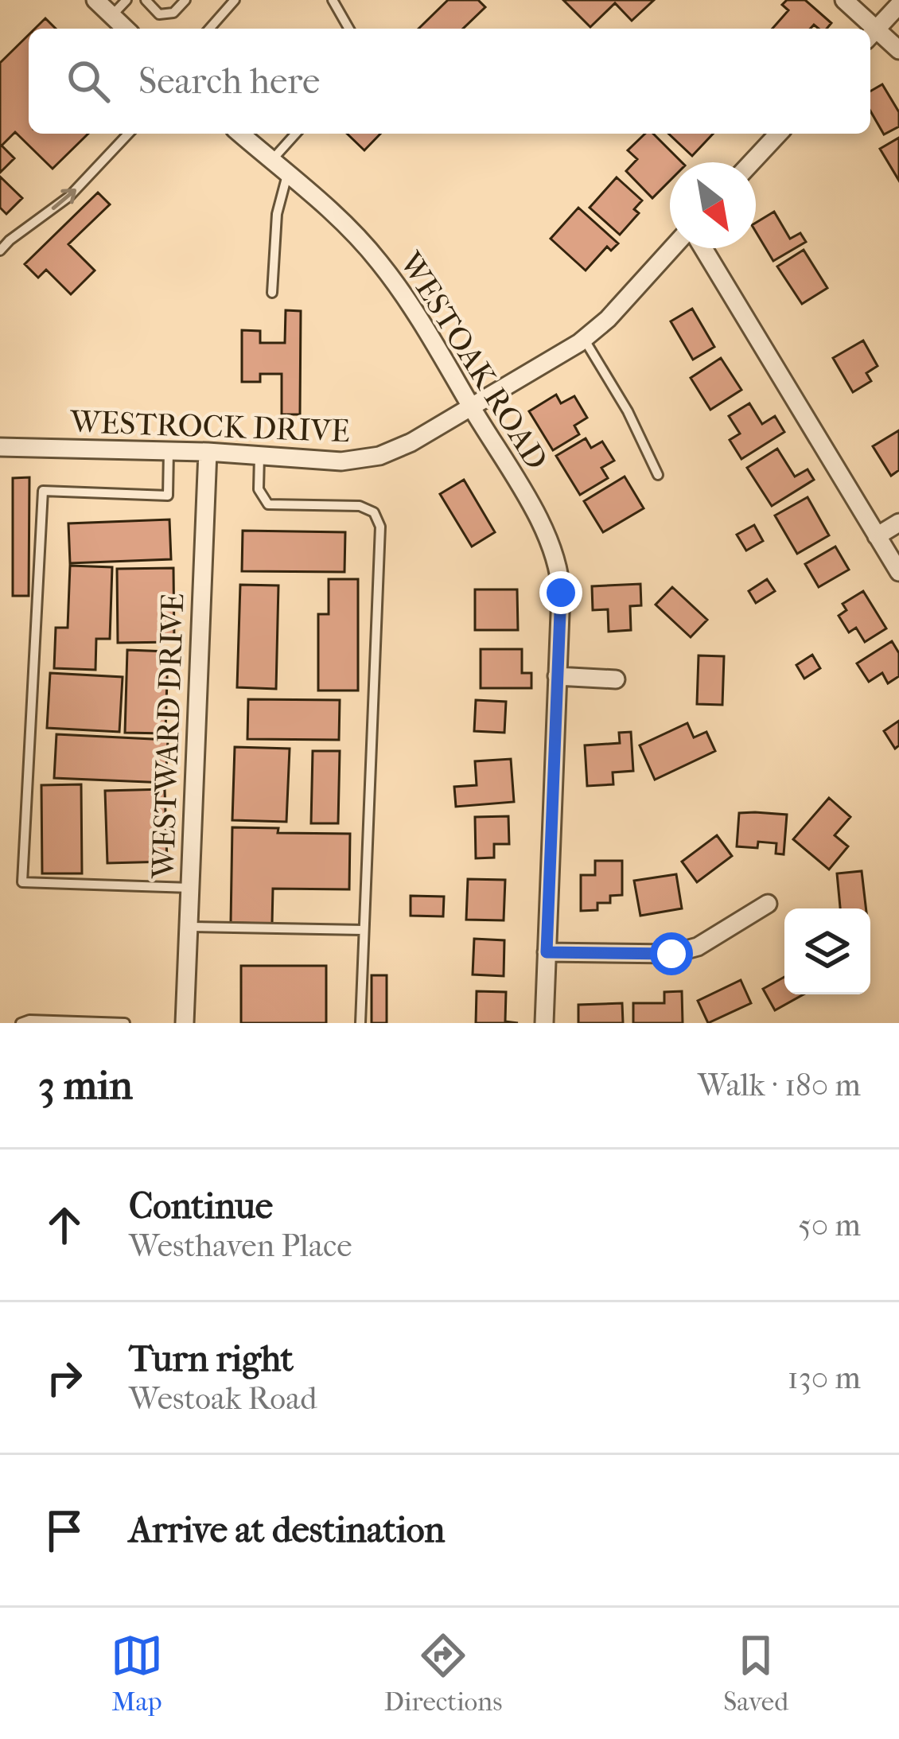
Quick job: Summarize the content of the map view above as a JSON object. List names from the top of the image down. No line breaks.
{"streets":{"street":["WESTOAK ROAD","WESTROCK DRIVE","WESTWARD DRIVE"]},"crossings":[["WESTOAK ROAD","WESTROCK DRIVE"],["WESTROCK DRIVE","WESTWARD DRIVE"]],"north":"bottom right","page":{"search":"Search here","heading":["3 min","Walk · 180 m"],"list":[["Continue","Westhaven Place","50 m"],["Turn right","Westoak Road","130 m"],"Arrive at destination"],"nav":["Map","Directions","Saved"]}}
